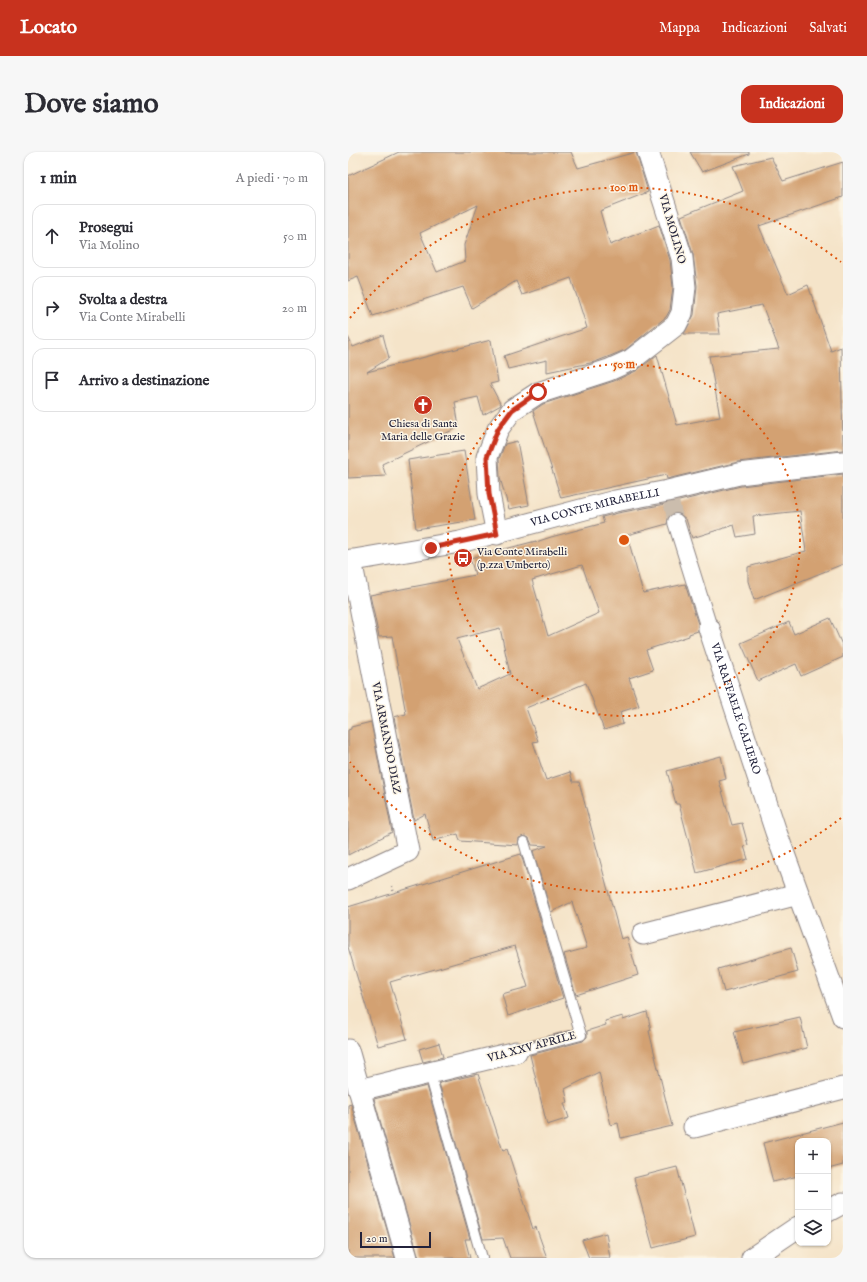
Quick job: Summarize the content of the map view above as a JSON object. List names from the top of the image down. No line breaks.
{"streets":{"street":["VIA MOLINO","VIA CONTE MIRABELLI","VIA RAFFAELE GALIERO","VIA ARMANDO DIAZ","VIA XXV APRILE"]},"crossings":[["VIA MOLINO","VIA CONTE MIRABELLI"],["VIA CONTE MIRABELLI","VIA ARMANDO DIAZ"]],"places":{"church":["Chiesa di Santa Maria delle Grazie"],"bus stop":["Via Conte Mirabelli (p.zza Umberto)"]},"scale_bar":"20 m","page":{"header":"Locato","nav":["Mappa","Indicazioni","Salvati"],"buttons":"Indicazioni","title":"Dove siamo","heading":["1 min","A piedi · 70 m"],"list":[["Prosegui","Via Molino","50 m"],["Svolta a destra","Via Conte Mirabelli","20 m"],"Arrivo a destinazione"],"map_buttons":["+","−"],"scale":"20 m"},"rings":["100 m","50 m"]}
